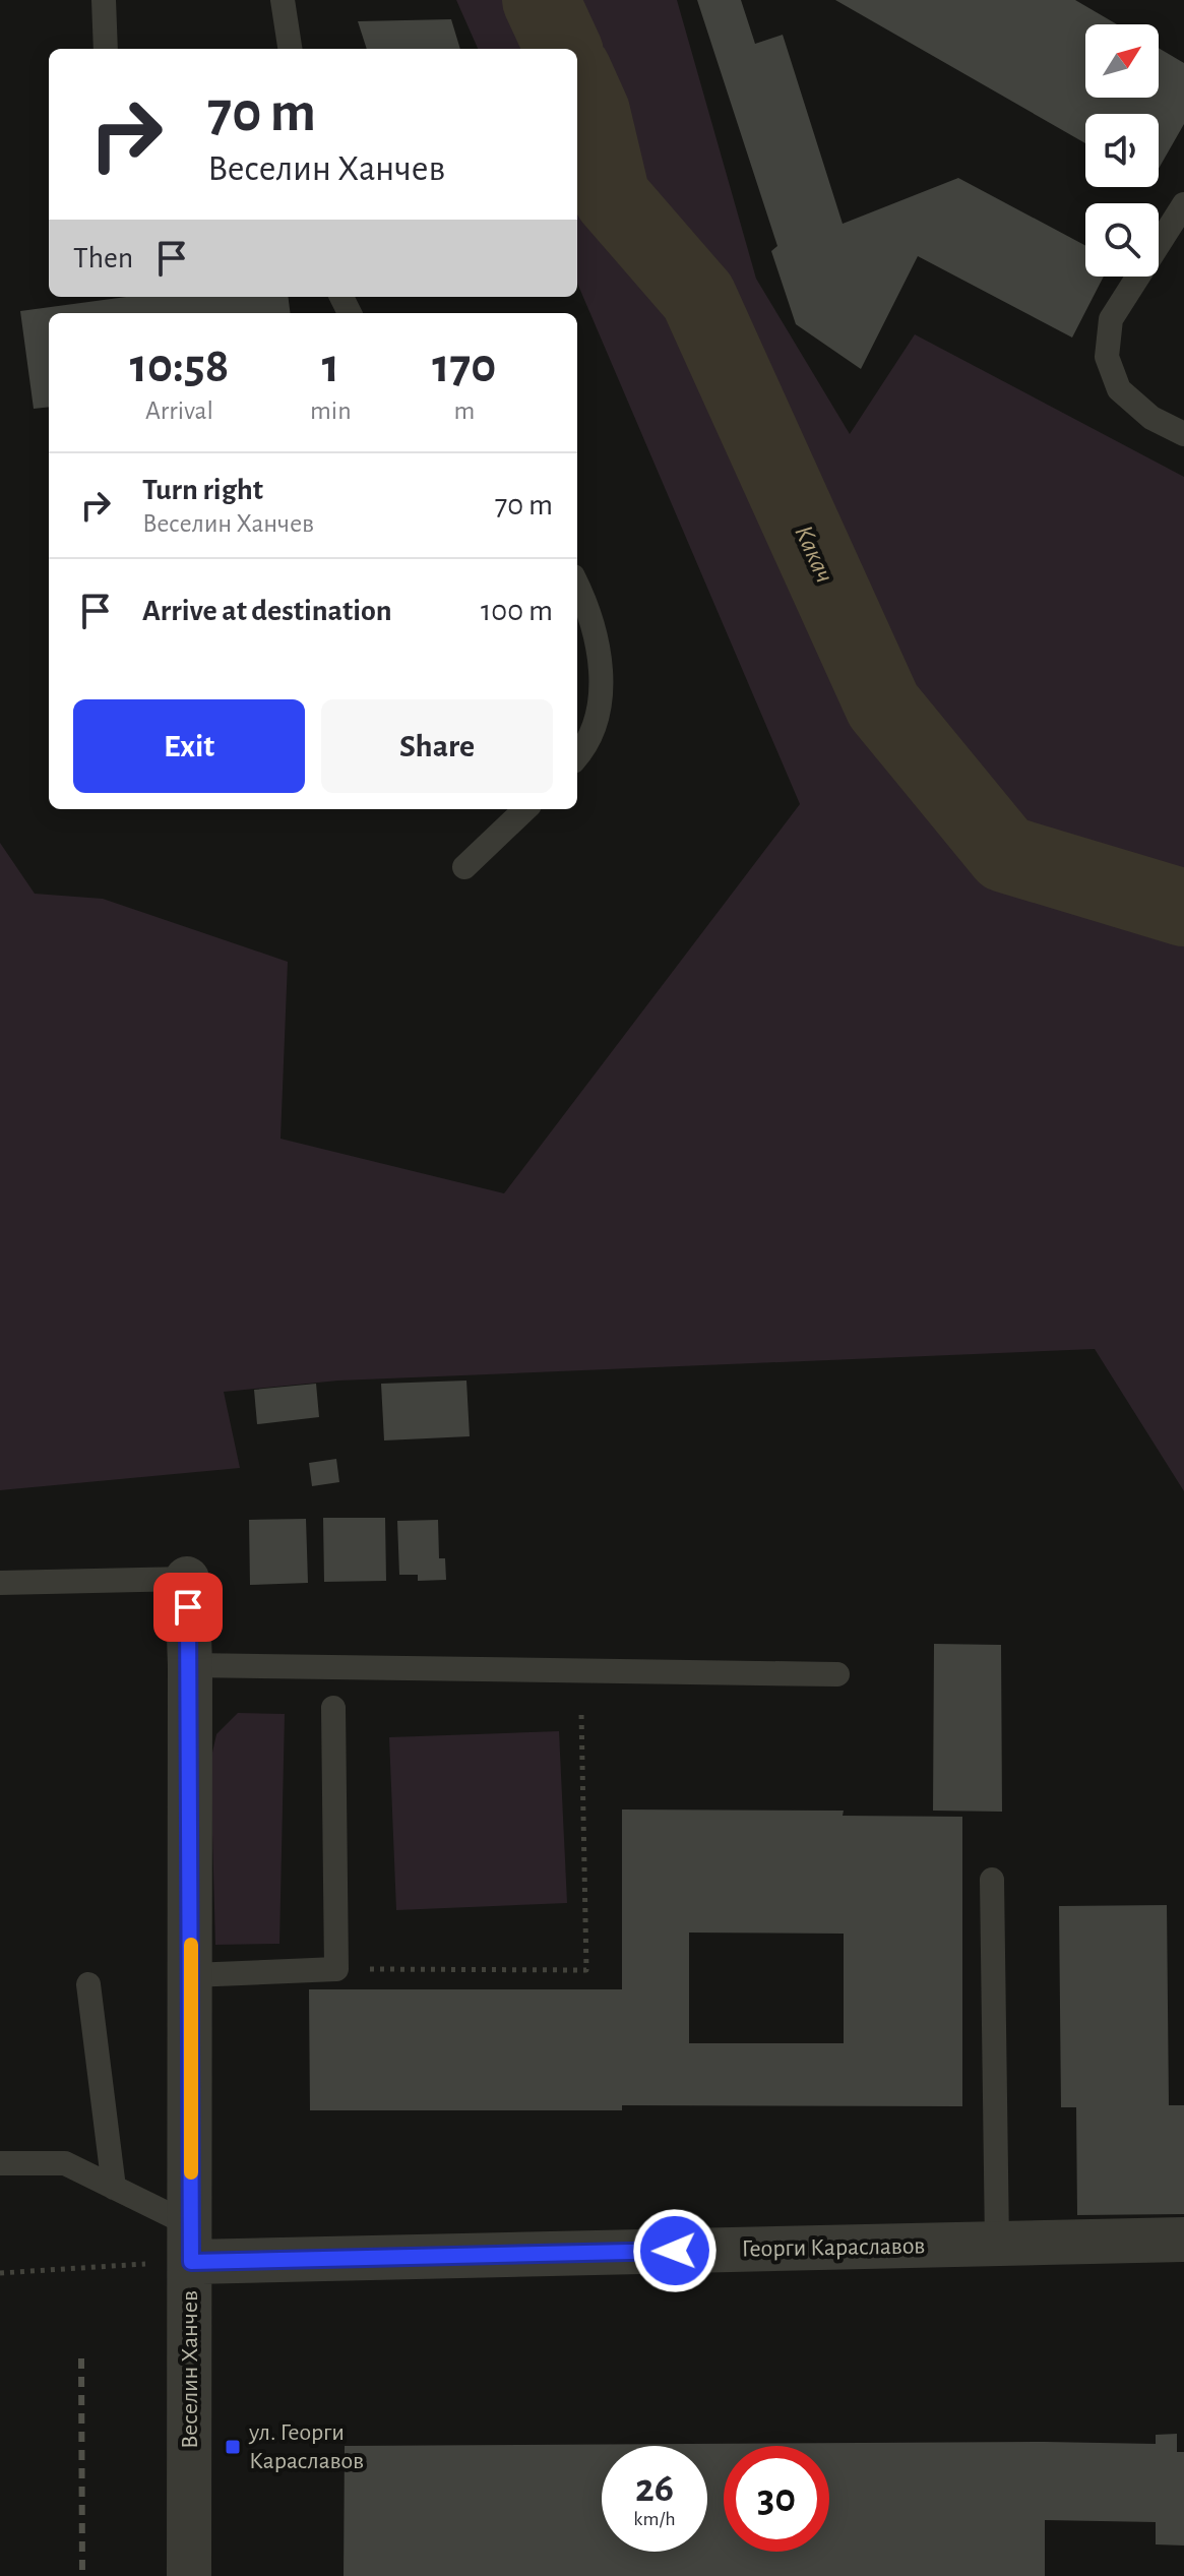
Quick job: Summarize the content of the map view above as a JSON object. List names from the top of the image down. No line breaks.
{"streets":{"street":["Георги Караславов","Веселин Ханчев"]},"crossings":[["Георги Караславов","Веселин Ханчев"]],"water":["Какач"],"places":{"transit":["ул. Георги Караславов"]},"north":"top right","page":{"turn":["70 m","Веселин Ханчев"],"then":"Then","eta":["10:58","Arrival","1","min","170","m"],"list":[{"name":"Turn right","note":"Веселин Ханчев","value":"70 m"},{"name":"Arrive at destination","value":"100 m"}],"buttons":["Exit","Share"],"speed":"26 km/h","limit":"30"}}
